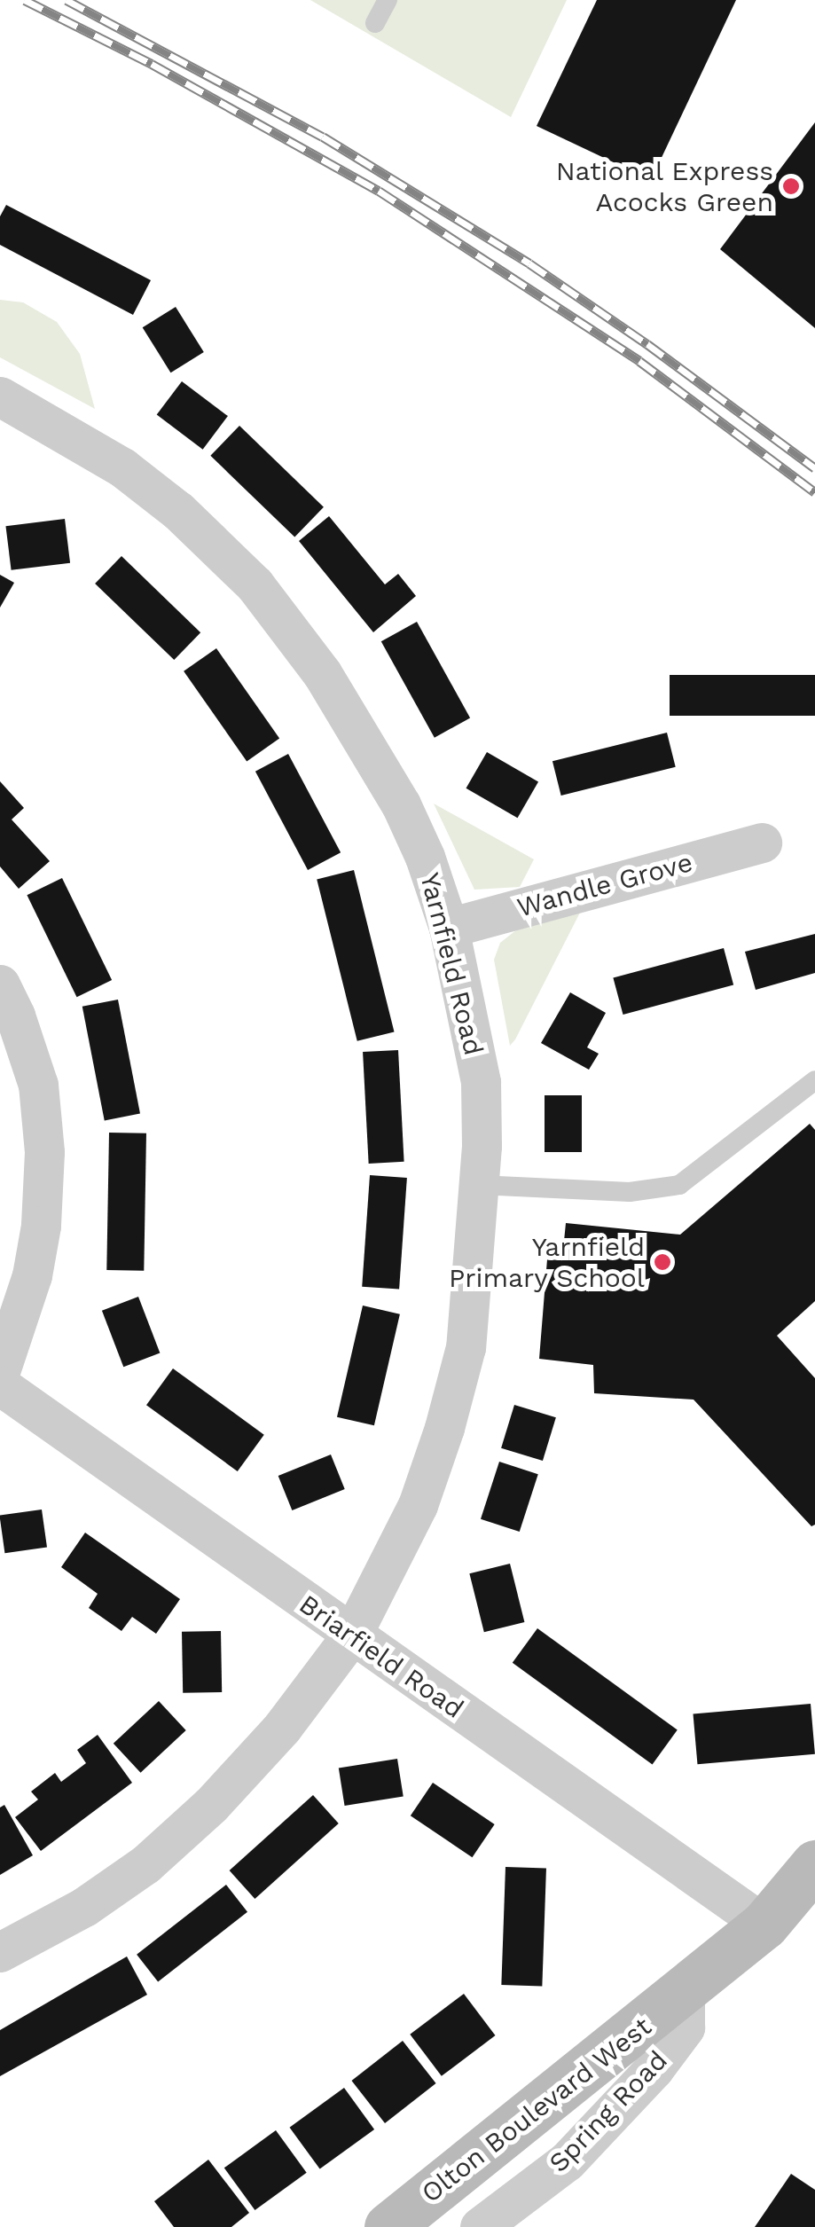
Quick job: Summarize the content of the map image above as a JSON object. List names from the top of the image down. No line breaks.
{"streets":{"street":["Wandle Grove","Yarnfield Road","Briarfield Road","Olton Boulevard West","Spring Road"]},"crossings":[["Wandle Grove","Yarnfield Road"],["Yarnfield Road","Briarfield Road"],["Olton Boulevard West","Spring Road"]],"places":["National Express Acocks Green","Yarnfield Primary School"]}
